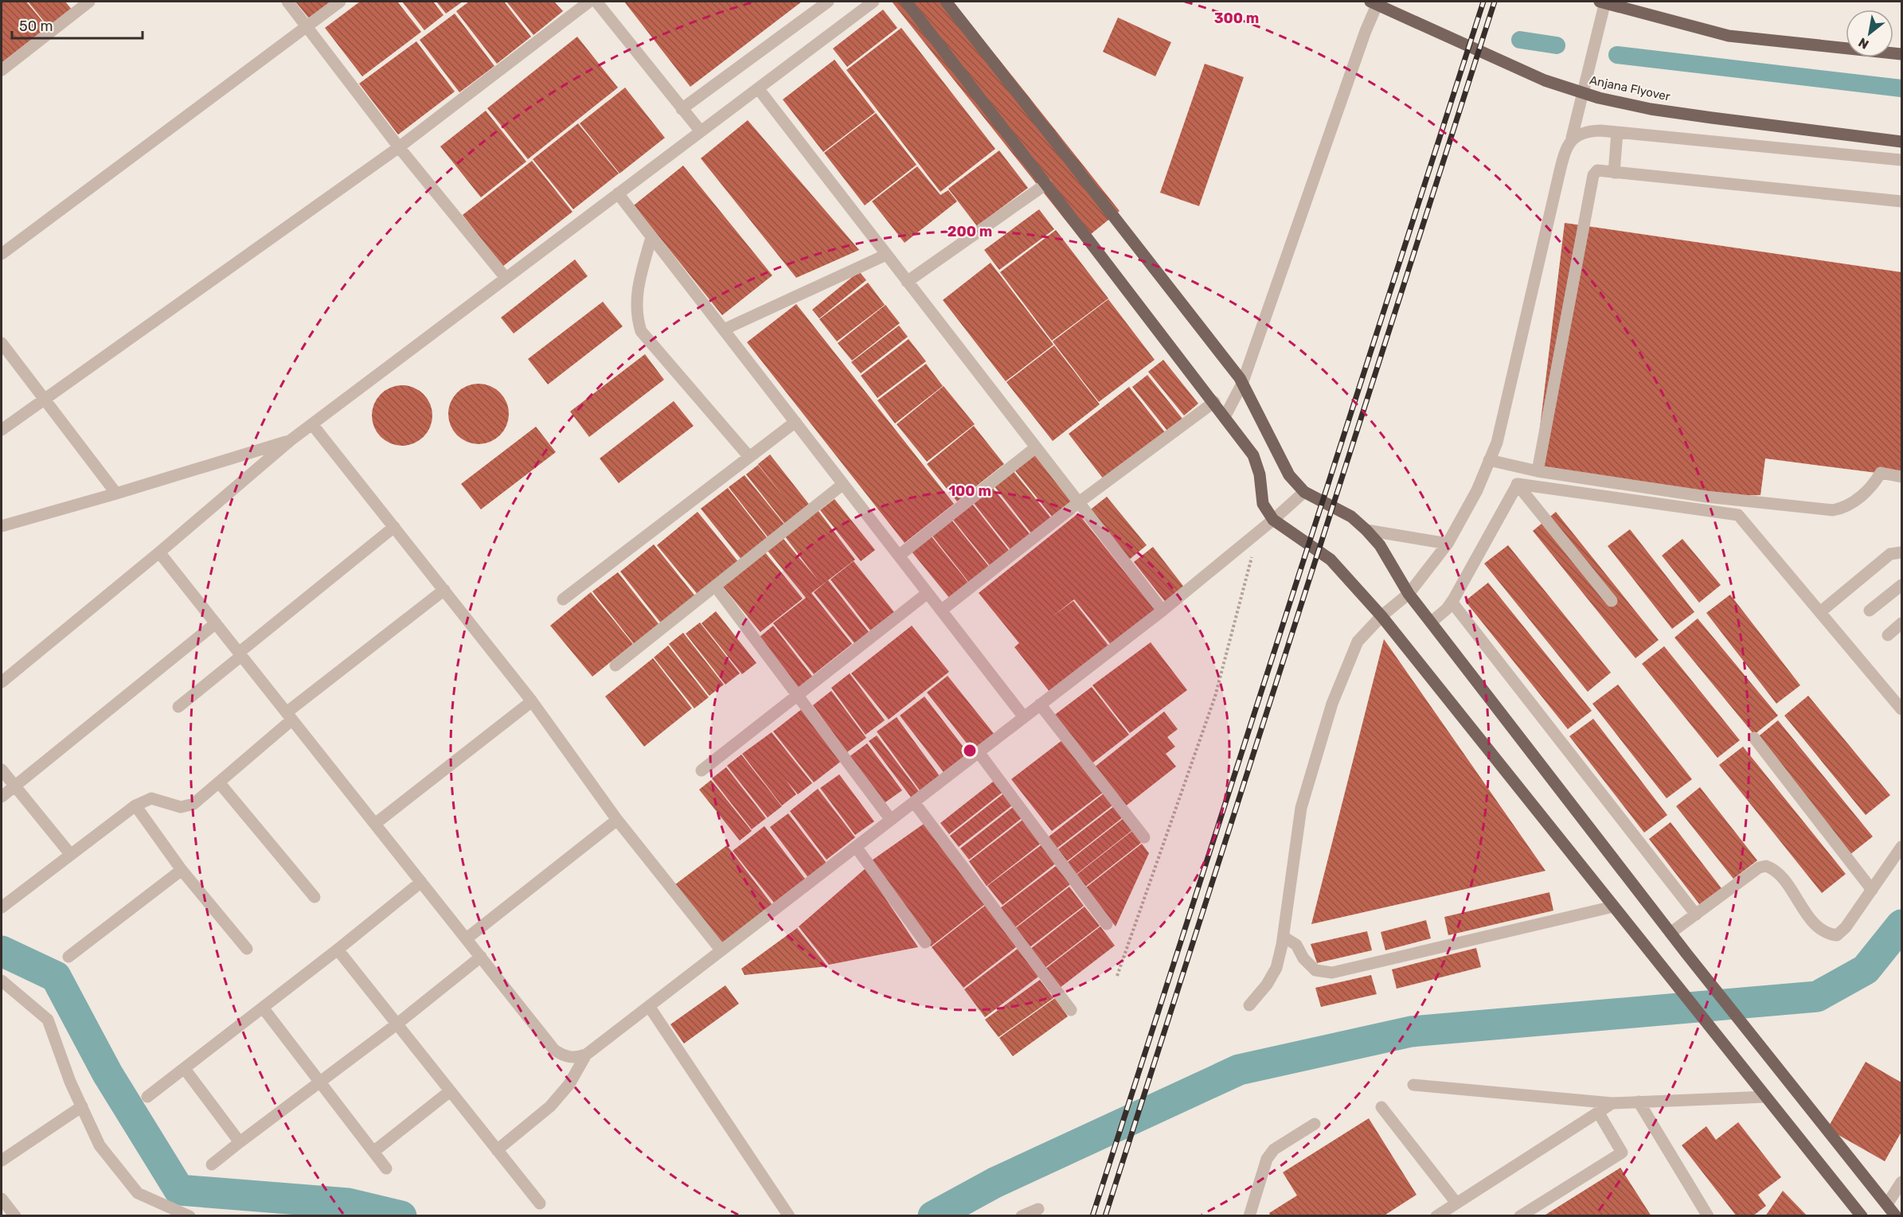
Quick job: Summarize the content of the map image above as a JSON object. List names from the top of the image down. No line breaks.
{"streets":{"main road":["Anjana Flyover"]},"scale_bar":"50 m","north":"bottom left","rings":["300 m","200 m","100 m"]}
